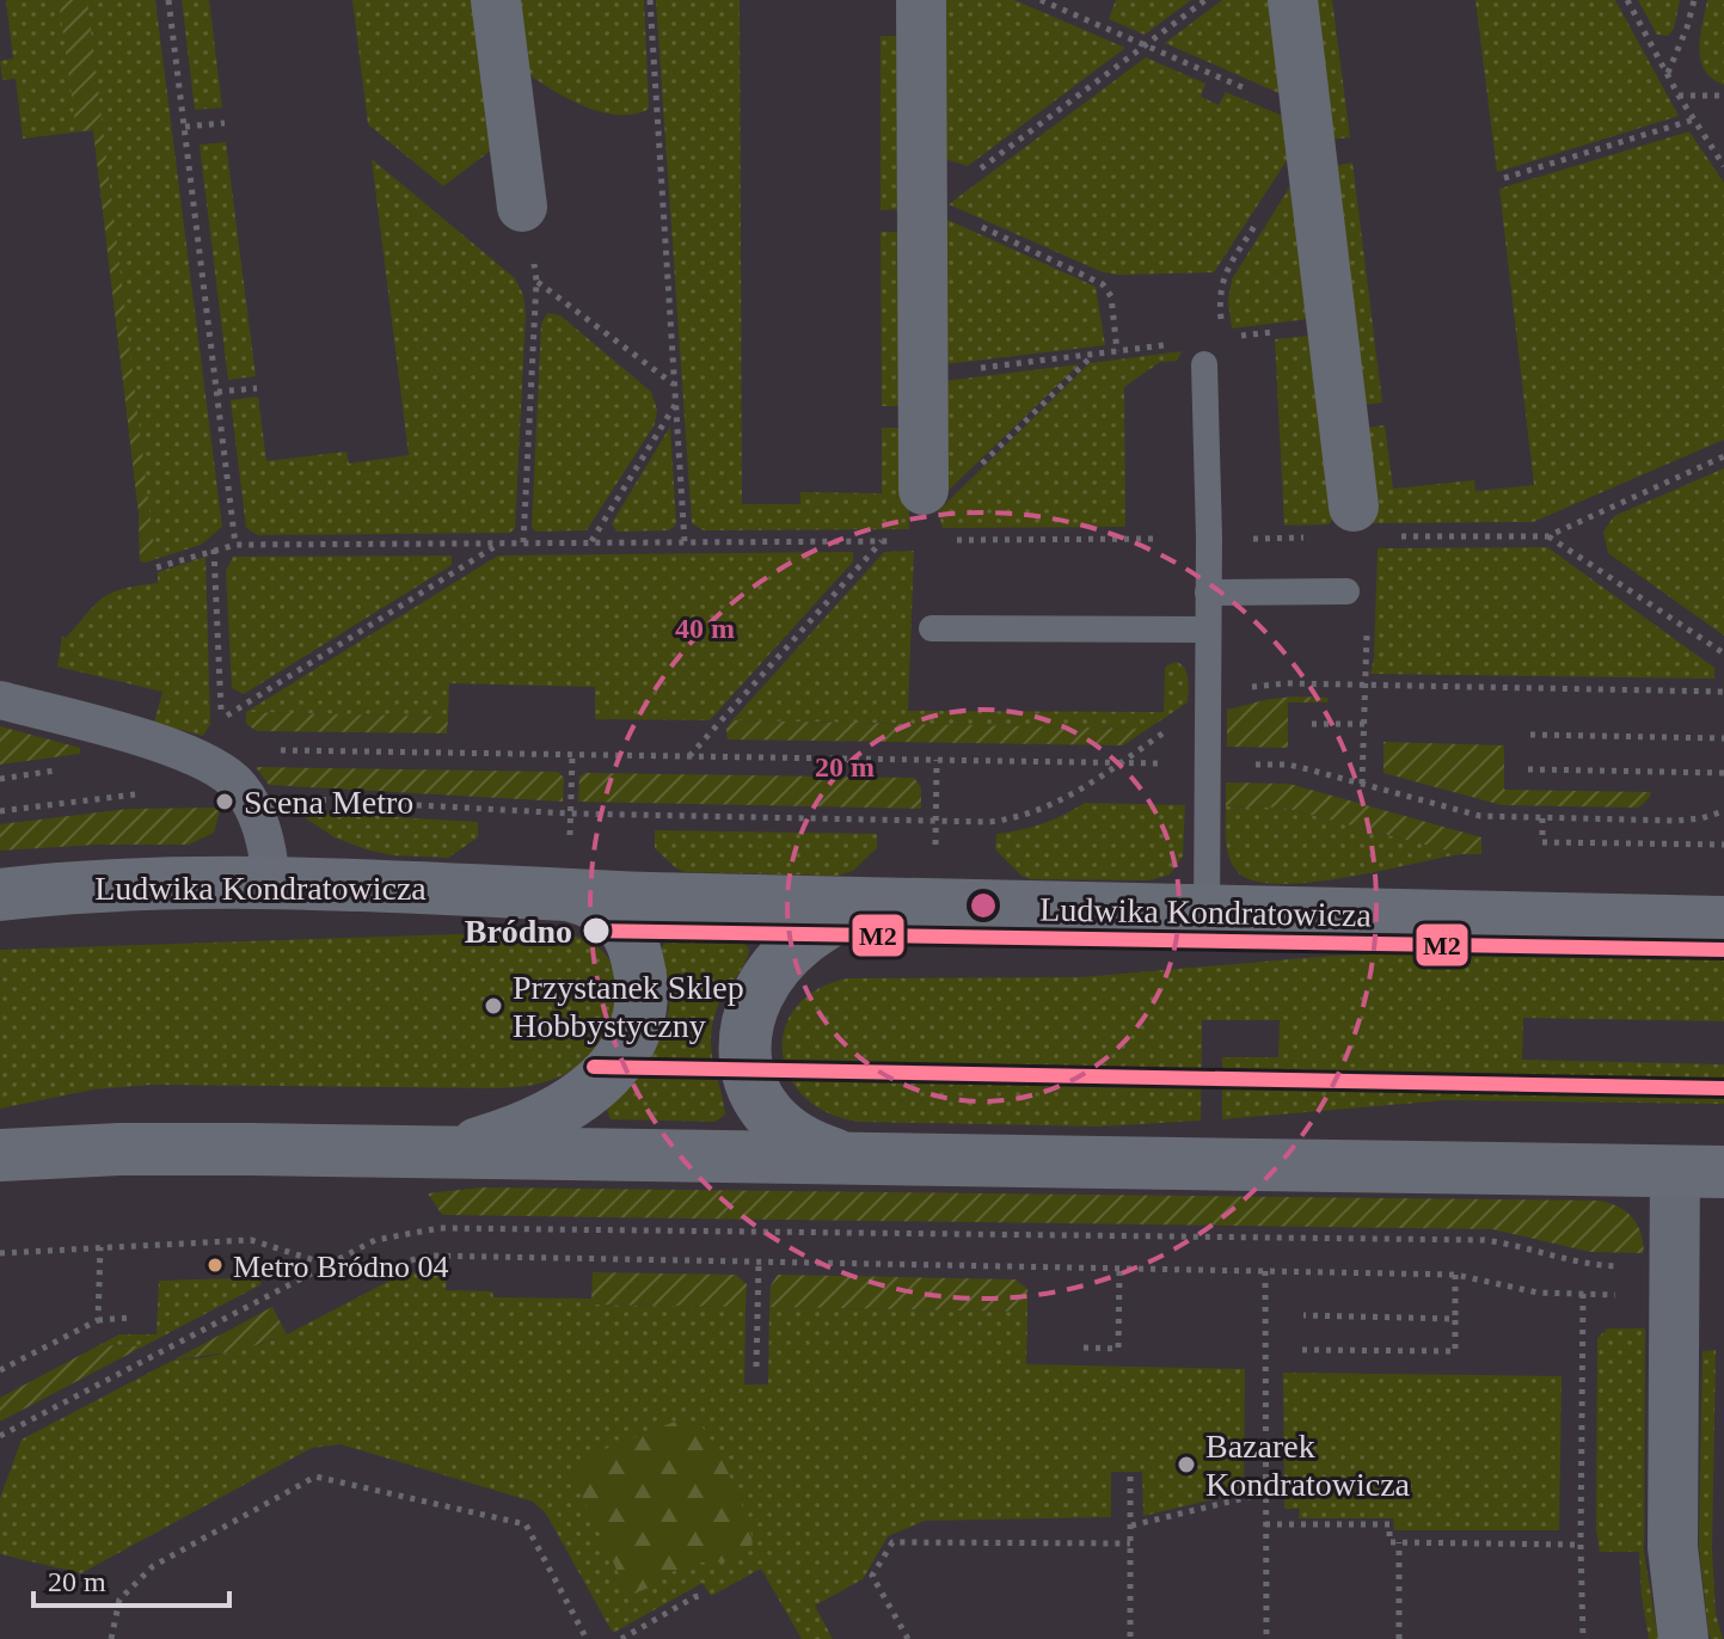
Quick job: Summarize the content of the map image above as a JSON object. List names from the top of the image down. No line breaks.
{"streets":{"main road":["Ludwika Kondratowicza"]},"places":["Scena Metro","Bródno","Przystanek Sklep Hobbystyczny","Metro Bródno 04","Bazarek Kondratowicza"],"lines":["transit line M2"],"scale_bar":"20 m","rings":["40 m","20 m"]}
